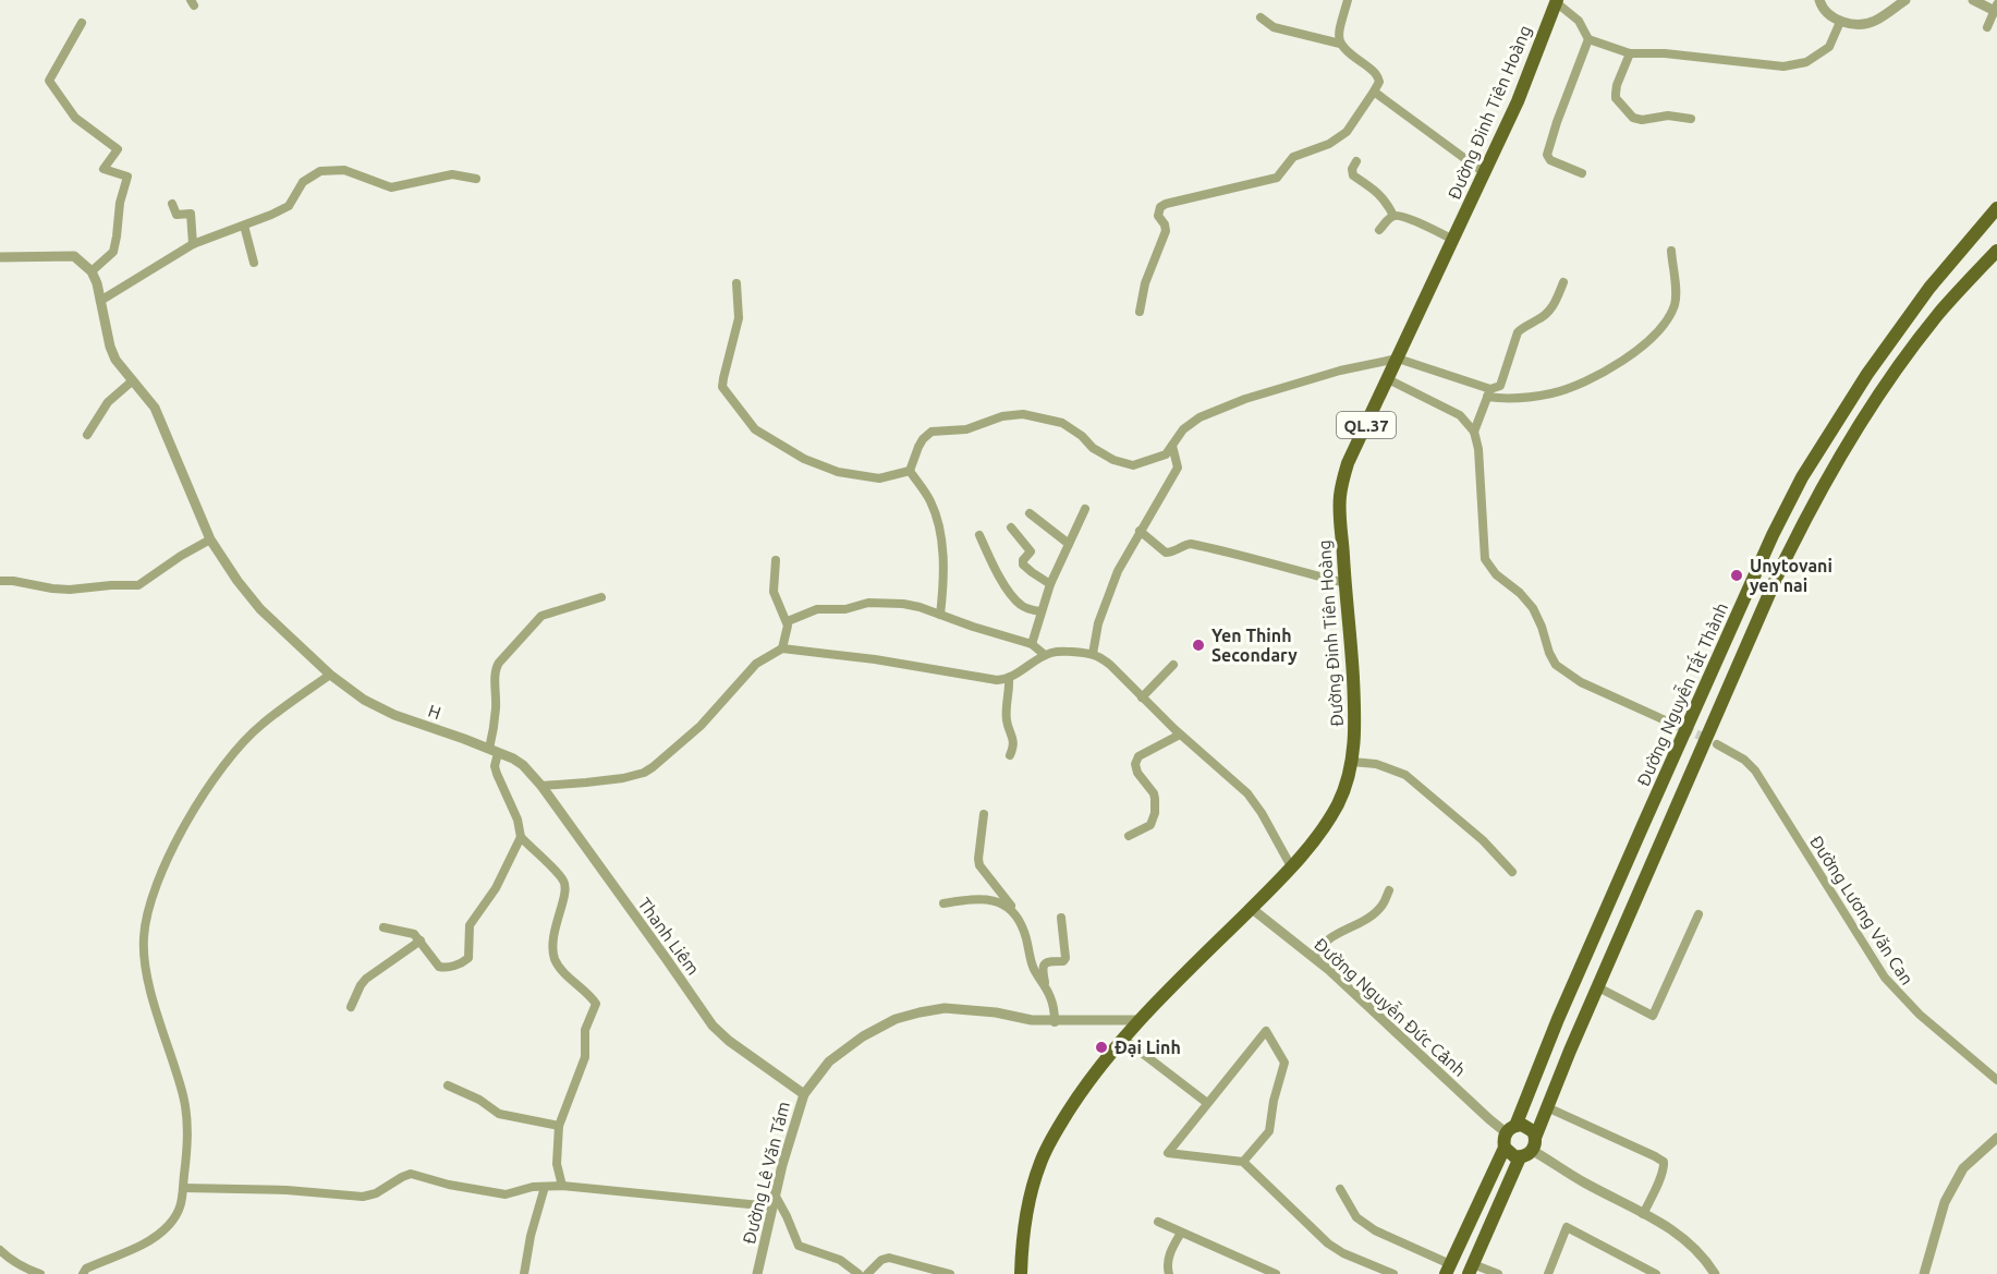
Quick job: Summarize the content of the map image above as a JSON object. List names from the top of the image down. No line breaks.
{"streets":{"main road":["Đường Đinh Tiên Hoàng","QL.37","Đường Nguyễn Tất Thành"],"street":["H","Đường Lương Văn Can","Thanh Liêm","Đường Nguyễn Đức Cảnh","Đường Lê Văn Tám"]},"crossings":[["Đường Đinh Tiên Hoàng","Đường Nguyễn Đức Cảnh"],["Đường Đinh Tiên Hoàng","Đường Lê Văn Tám"],["Đường Nguyễn Tất Thành","Đường Nguyễn Đức Cảnh"],["H","Thanh Liêm"],["Thanh Liêm","Đường Lê Văn Tám"]],"places":["Unytovani yen nai","Yen Thinh Secondary","Đại Linh"]}
